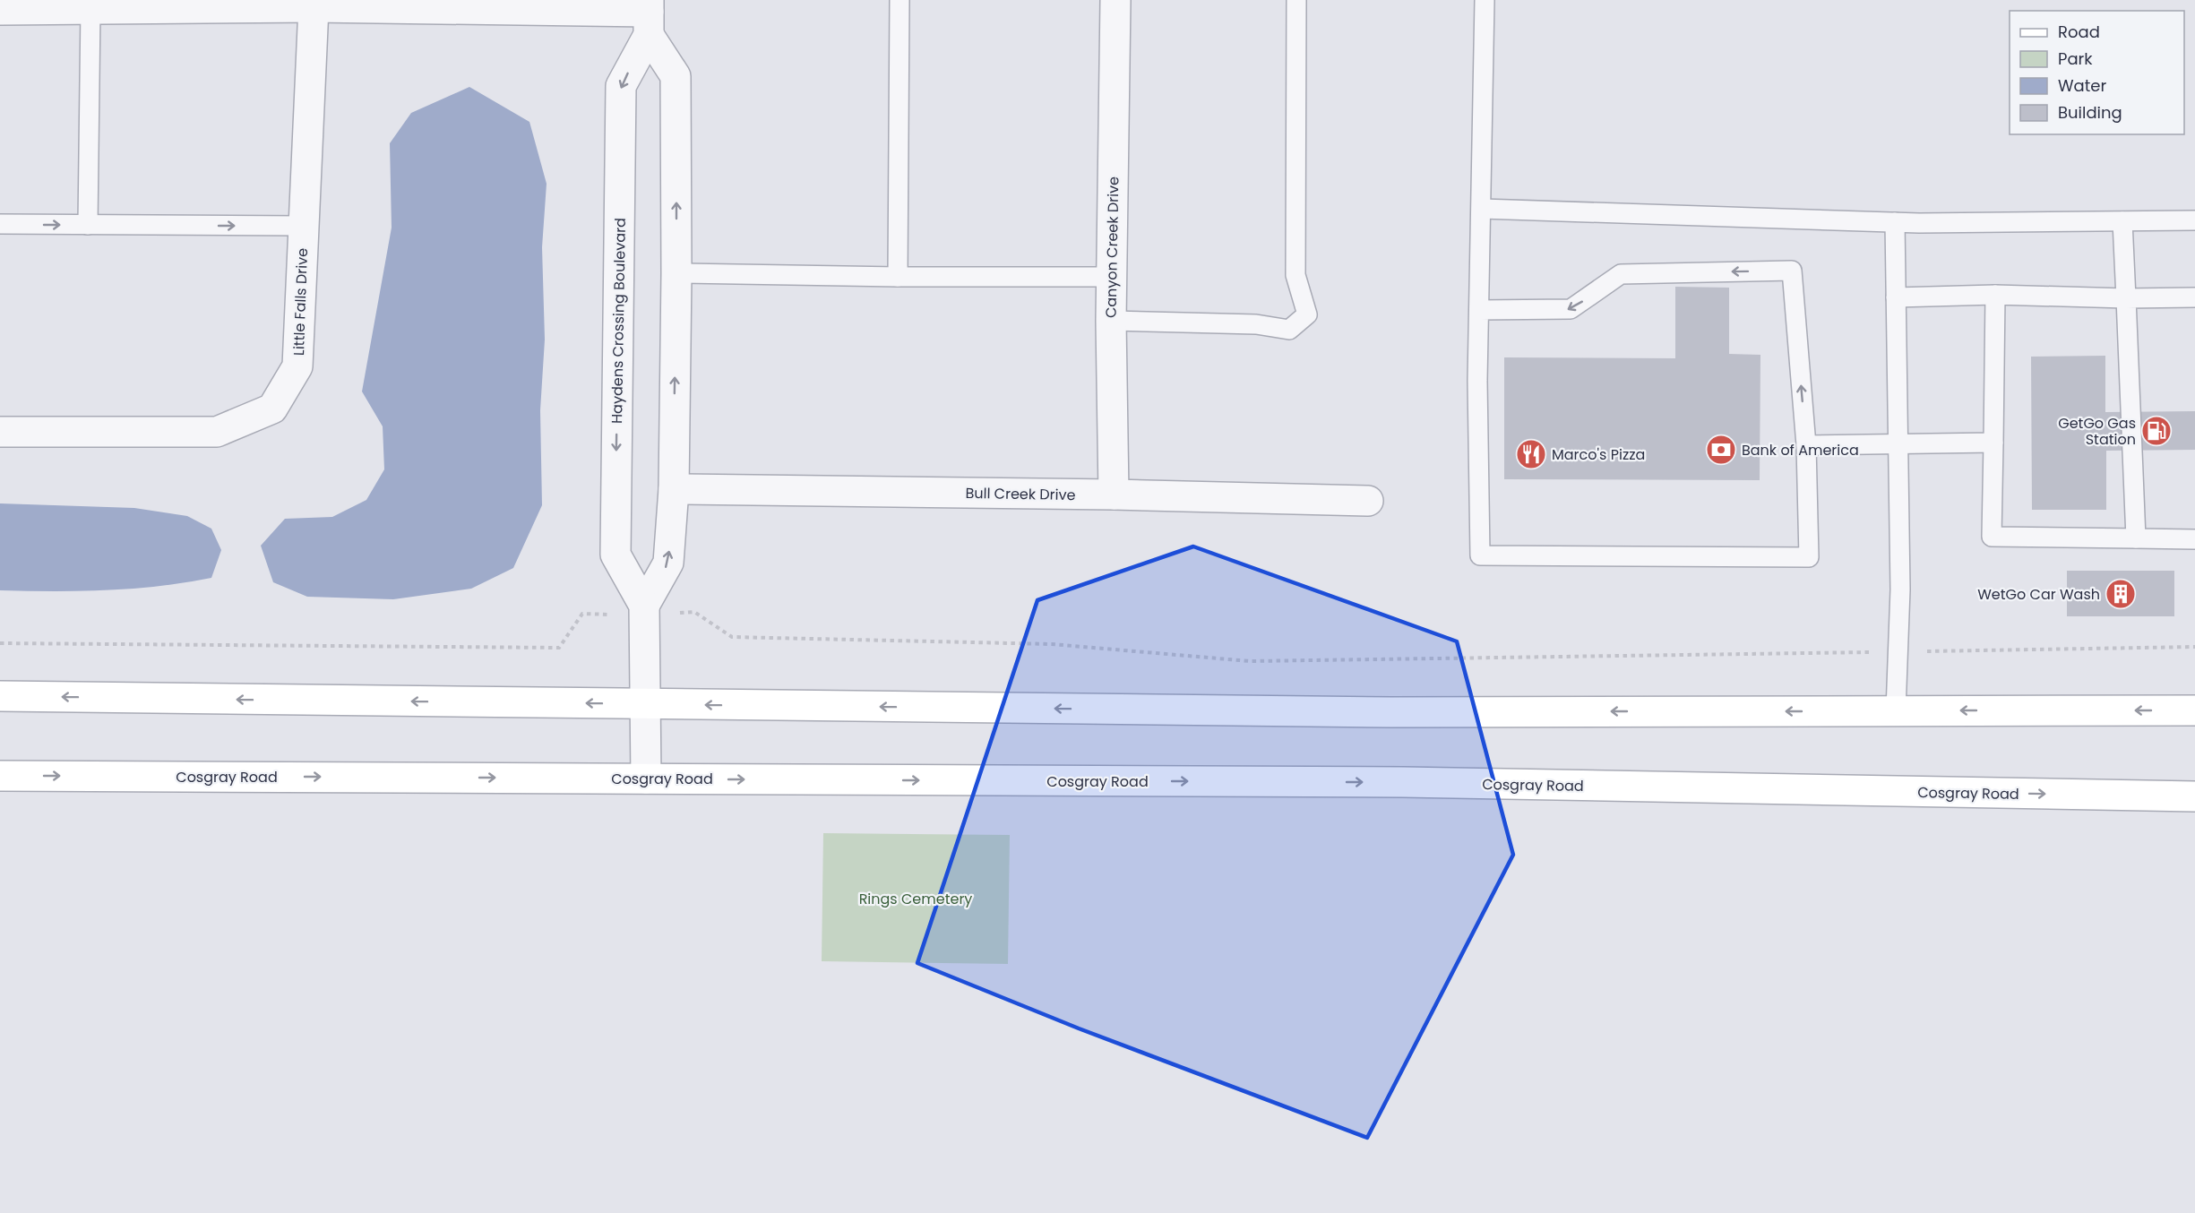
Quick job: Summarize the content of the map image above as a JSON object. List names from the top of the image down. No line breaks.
{"streets":{"main road":["Cosgray Road"],"street":["Canyon Creek Drive","Little Falls Drive","Haydens Crossing Boulevard","Bull Creek Drive"]},"crossings":[["Canyon Creek Drive","Bull Creek Drive"],["Haydens Crossing Boulevard","Cosgray Road"]],"parks":["Rings Cemetery"],"places":{"fuel station":["GetGo Gas Station"],"bank":["Bank of America"],"restaurant":["Marco's Pizza"],"building":["WetGo Car Wash"]},"legend":["Road","Park","Water","Building"]}
